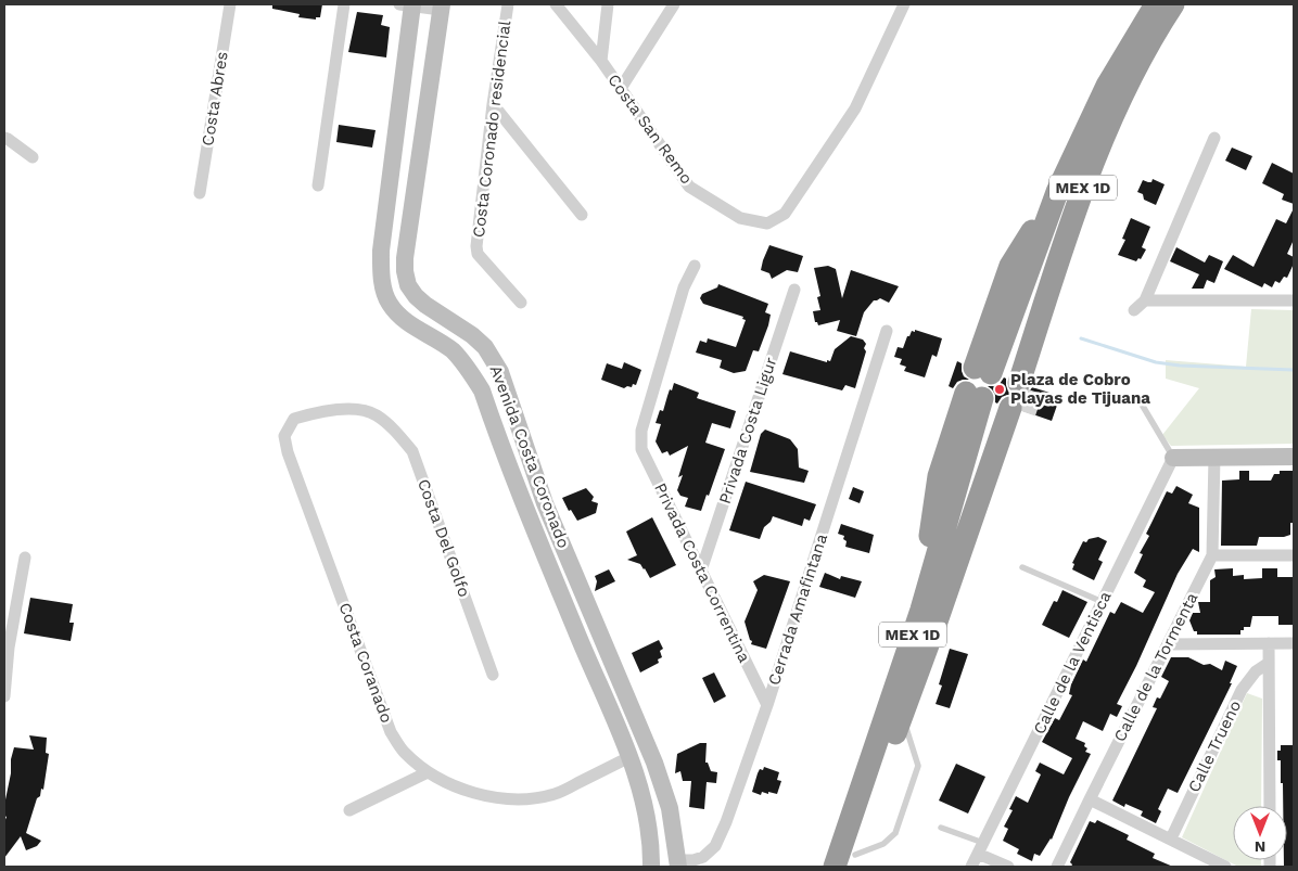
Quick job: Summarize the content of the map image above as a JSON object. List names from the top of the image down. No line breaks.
{"streets":{"highway":["MEX 1D"],"street":["Costa Abres","Costa Coronado residencial","Costa San Remo","Privada Costa Ligur","Avenida Costa Coronado","Costa Del Golfo","Privada Costa Correntina","Cerrada Amafintana","Costa Coranado","Calle de la Ventisca","Calle de la Tormenta","Calle Trueno"]},"crossings":[["Privada Costa Ligur","Privada Costa Correntina"],["Avenida Costa Coronado","Cerrada Amafintana"],["Avenida Costa Coronado","Costa Coranado"],["Costa Del Golfo","Costa Coranado"],["Privada Costa Correntina","Cerrada Amafintana"]],"places":["Plaza de Cobro Playas de Tijuana"],"north":"bottom"}
